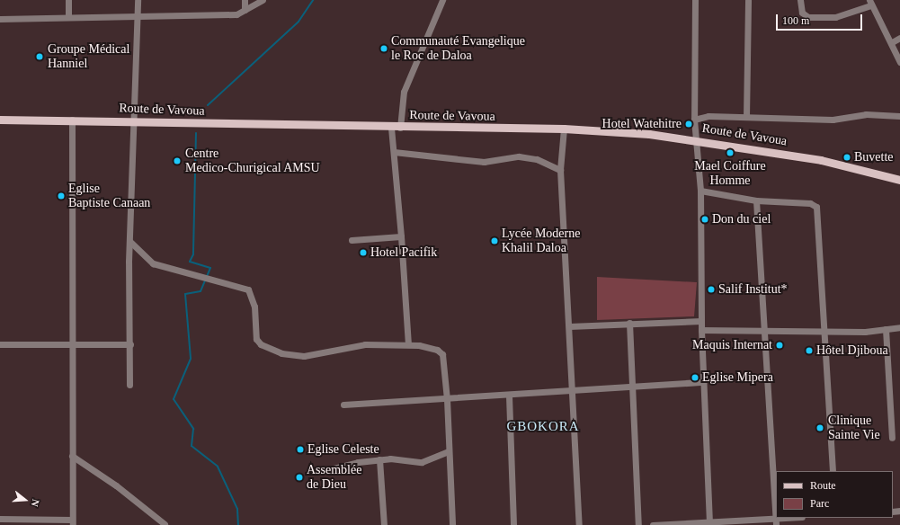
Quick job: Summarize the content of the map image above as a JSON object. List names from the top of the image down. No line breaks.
{"streets":{"main road":["Route de Vavoua"]},"districts":["GBOKORA"],"places":["Communauté Evangelique le Roc de Daloa","Groupe Médical Hanniel","Hotel Watehitre","Mael Coiffure Homme","Buvette","Centre Medico-Churigical AMSU","Eglise Baptiste Canaan","Don du ciel","Lycée Moderne Khalil Daloa","Hotel Pacifik","Salif Institut*","Maquis Internat","Hôtel Djiboua","Eglise Mipera","Clinique Sainte Vie","Eglise Celeste","Assemblée de Dieu"],"legend":["Route","Parc"],"scale_bar":"100 m","north":"right"}
